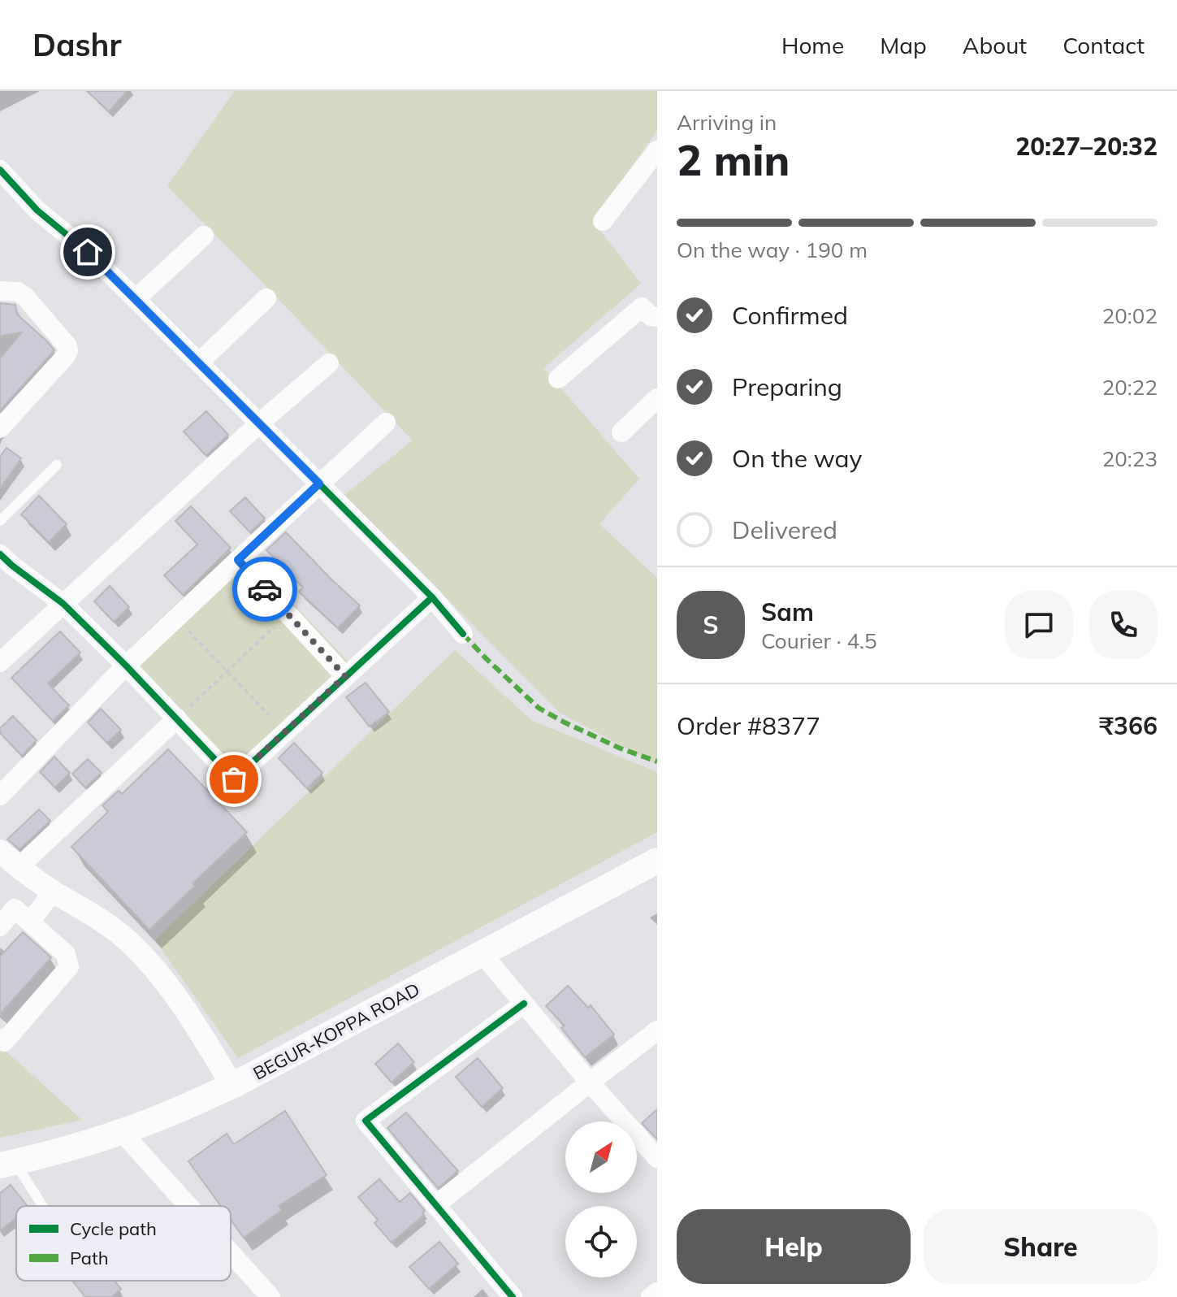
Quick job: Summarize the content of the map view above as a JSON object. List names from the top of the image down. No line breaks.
{"streets":{"main road":["BEGUR-KOPPA ROAD"]},"legend":["Cycle path","Path"],"north":"top right","page":{"header":"Dashr","nav":["Home","Map","About","Contact"],"heading":["2 min","Arriving in","20:27–20:32"],"panel":["Sam","Courier · 4.5","Order #8377","₹366"],"bar":"On the way · 190 m","list":[["Confirmed","20:02"],["Preparing","20:22"],["On the way","20:23"],"Delivered"],"round":"S","buttons":["Help","Share"]}}
